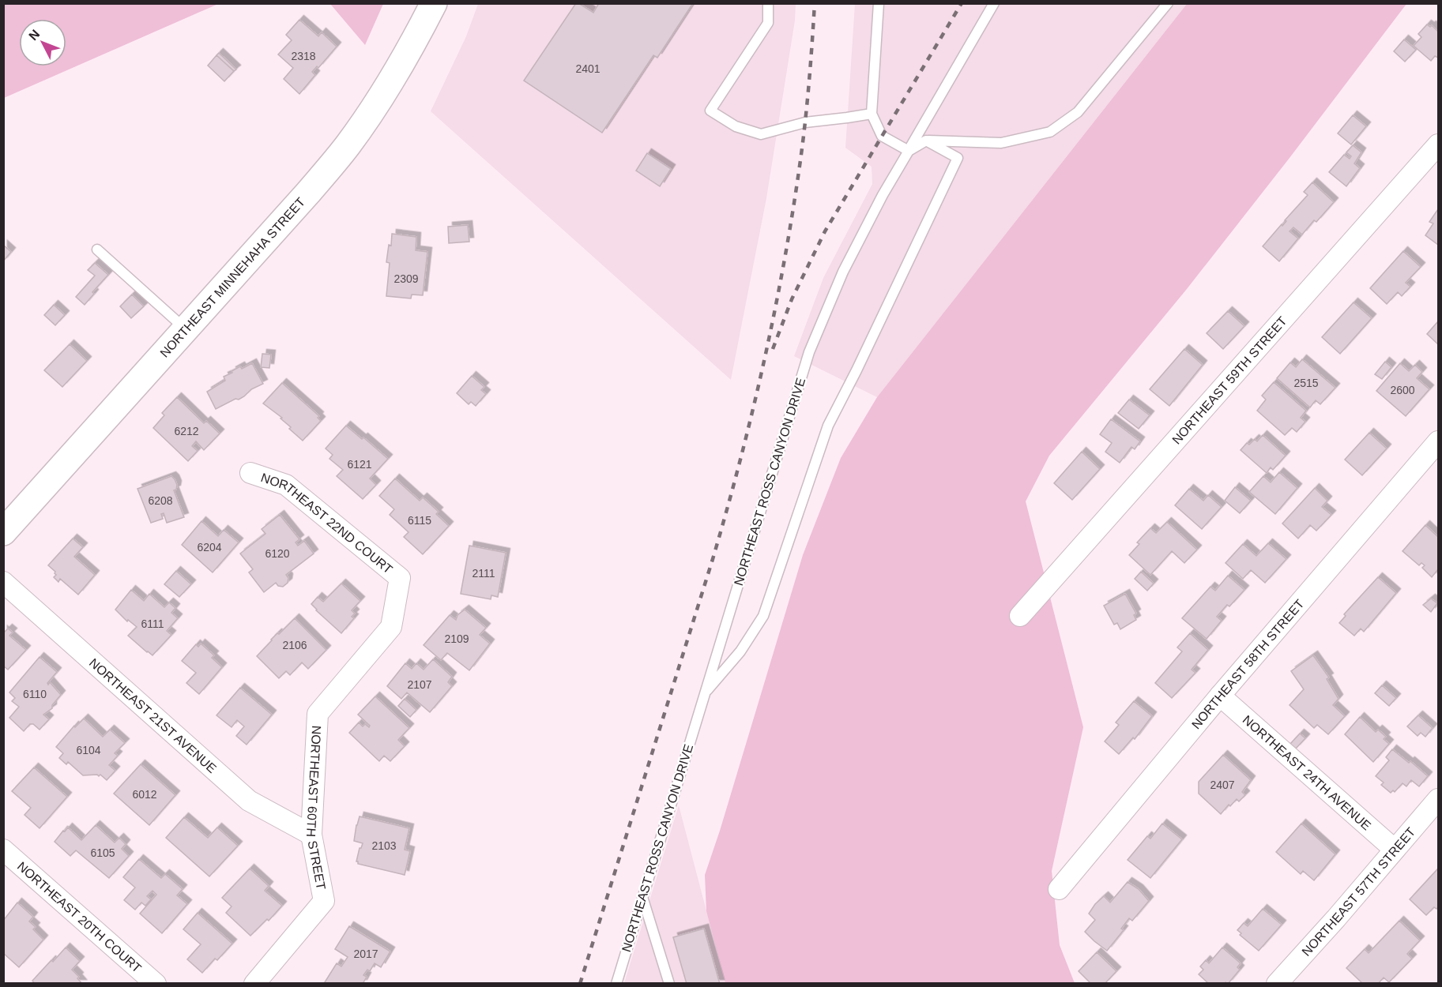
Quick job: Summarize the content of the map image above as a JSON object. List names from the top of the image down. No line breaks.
{"streets":{"main road":["NORTHEAST MINNEHAHA STREET"],"street":["NORTHEAST 59TH STREET","NORTHEAST 22ND COURT","NORTHEAST 58TH STREET","NORTHEAST 21ST AVENUE","NORTHEAST 24TH AVENUE","NORTHEAST 60TH STREET","NORTHEAST 57TH STREET","NORTHEAST 20TH COURT"],"lane":["NORTHEAST ROSS CANYON DRIVE"]},"crossings":[["NORTHEAST 22ND COURT","NORTHEAST 60TH STREET"],["NORTHEAST 58TH STREET","NORTHEAST 24TH AVENUE"],["NORTHEAST 21ST AVENUE","NORTHEAST 60TH STREET"],["NORTHEAST 24TH AVENUE","NORTHEAST 57TH STREET"]],"house_numbers":["2318","2401","2309","2515","2600","6212","6121","6208","6115","6204","6120","2111","6111","2109","2106","2107","6110","6104","2407","6012","2103","6105","2017"],"north":"top left"}
